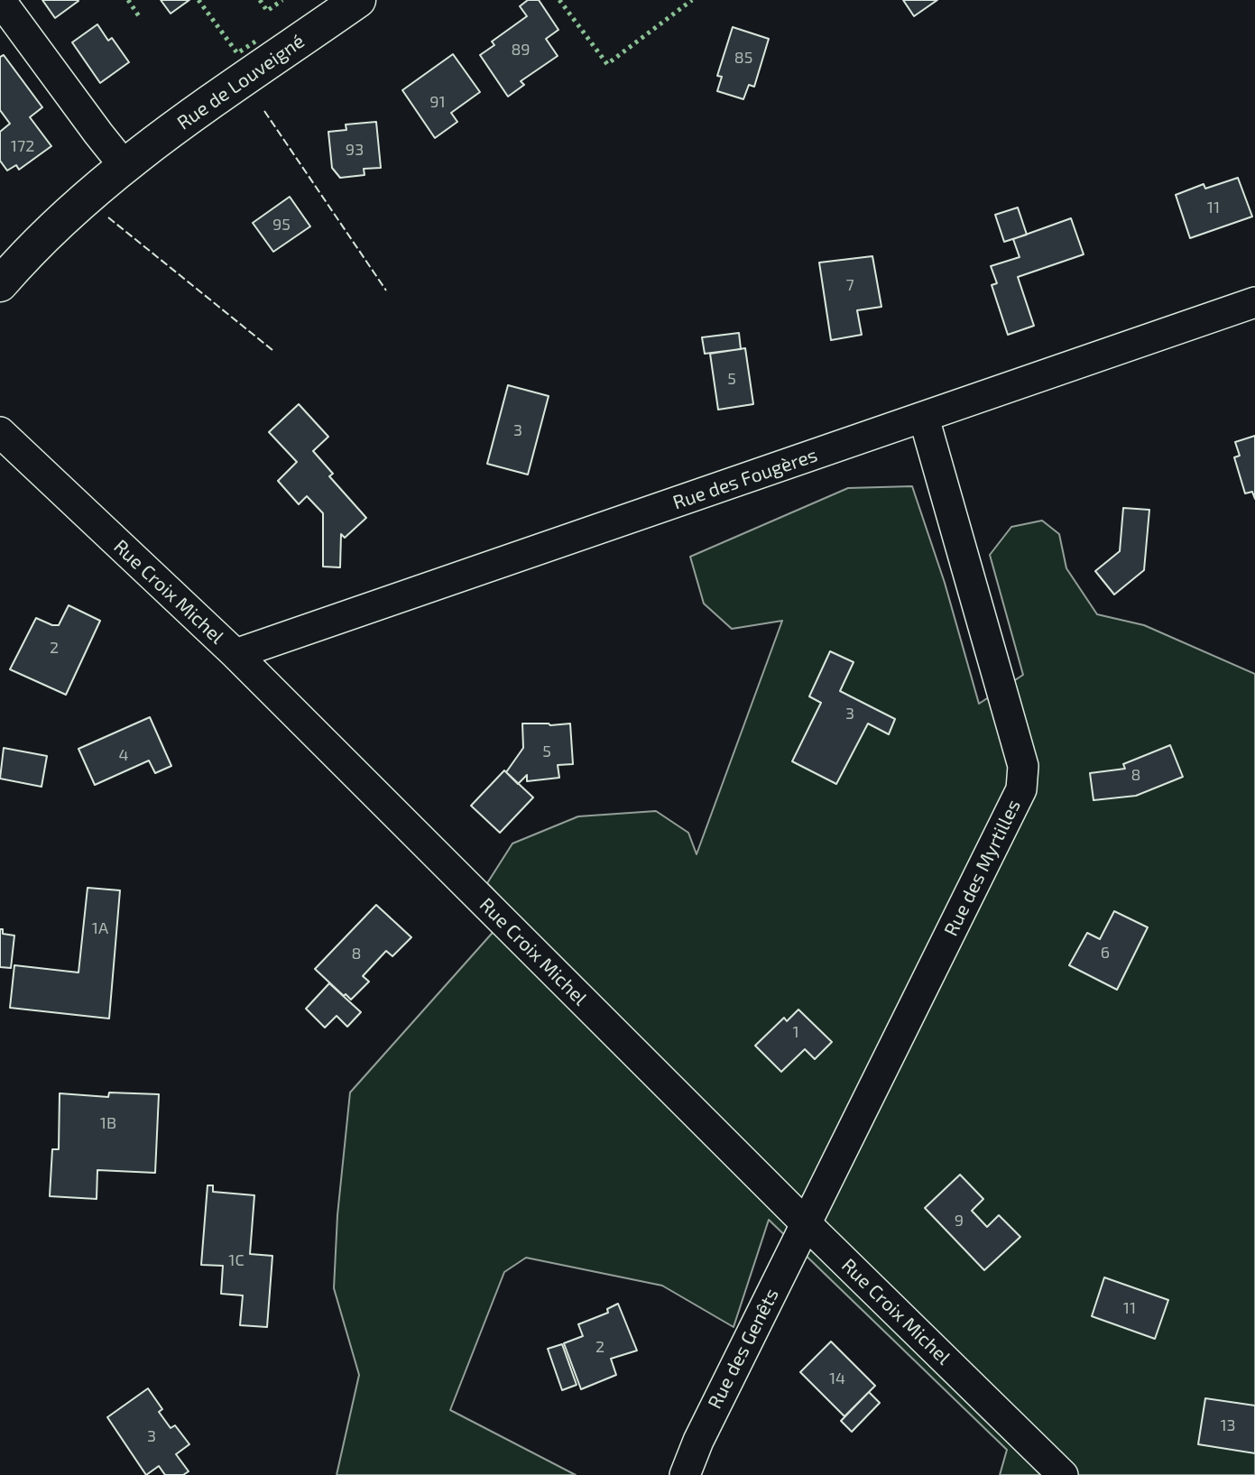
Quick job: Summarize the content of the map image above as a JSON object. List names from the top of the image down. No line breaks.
{"streets":{"main road":["Rue de Louveigné"],"street":["Rue des Fougères","Rue Croix Michel","Rue des Myrtilles","Rue des Genêts"]},"crossings":[["Rue des Fougères","Rue Croix Michel"],["Rue des Fougères","Rue des Myrtilles"],["Rue Croix Michel","Rue des Myrtilles"],["Rue Croix Michel","Rue des Genêts"],["Rue des Myrtilles","Rue des Genêts"]],"house_numbers":["89","85","91","172","93","11","95","7","5","3","2","3","5","4","8","1A","6","8","1","1B","9","1C","11","2","14","13","3"]}
